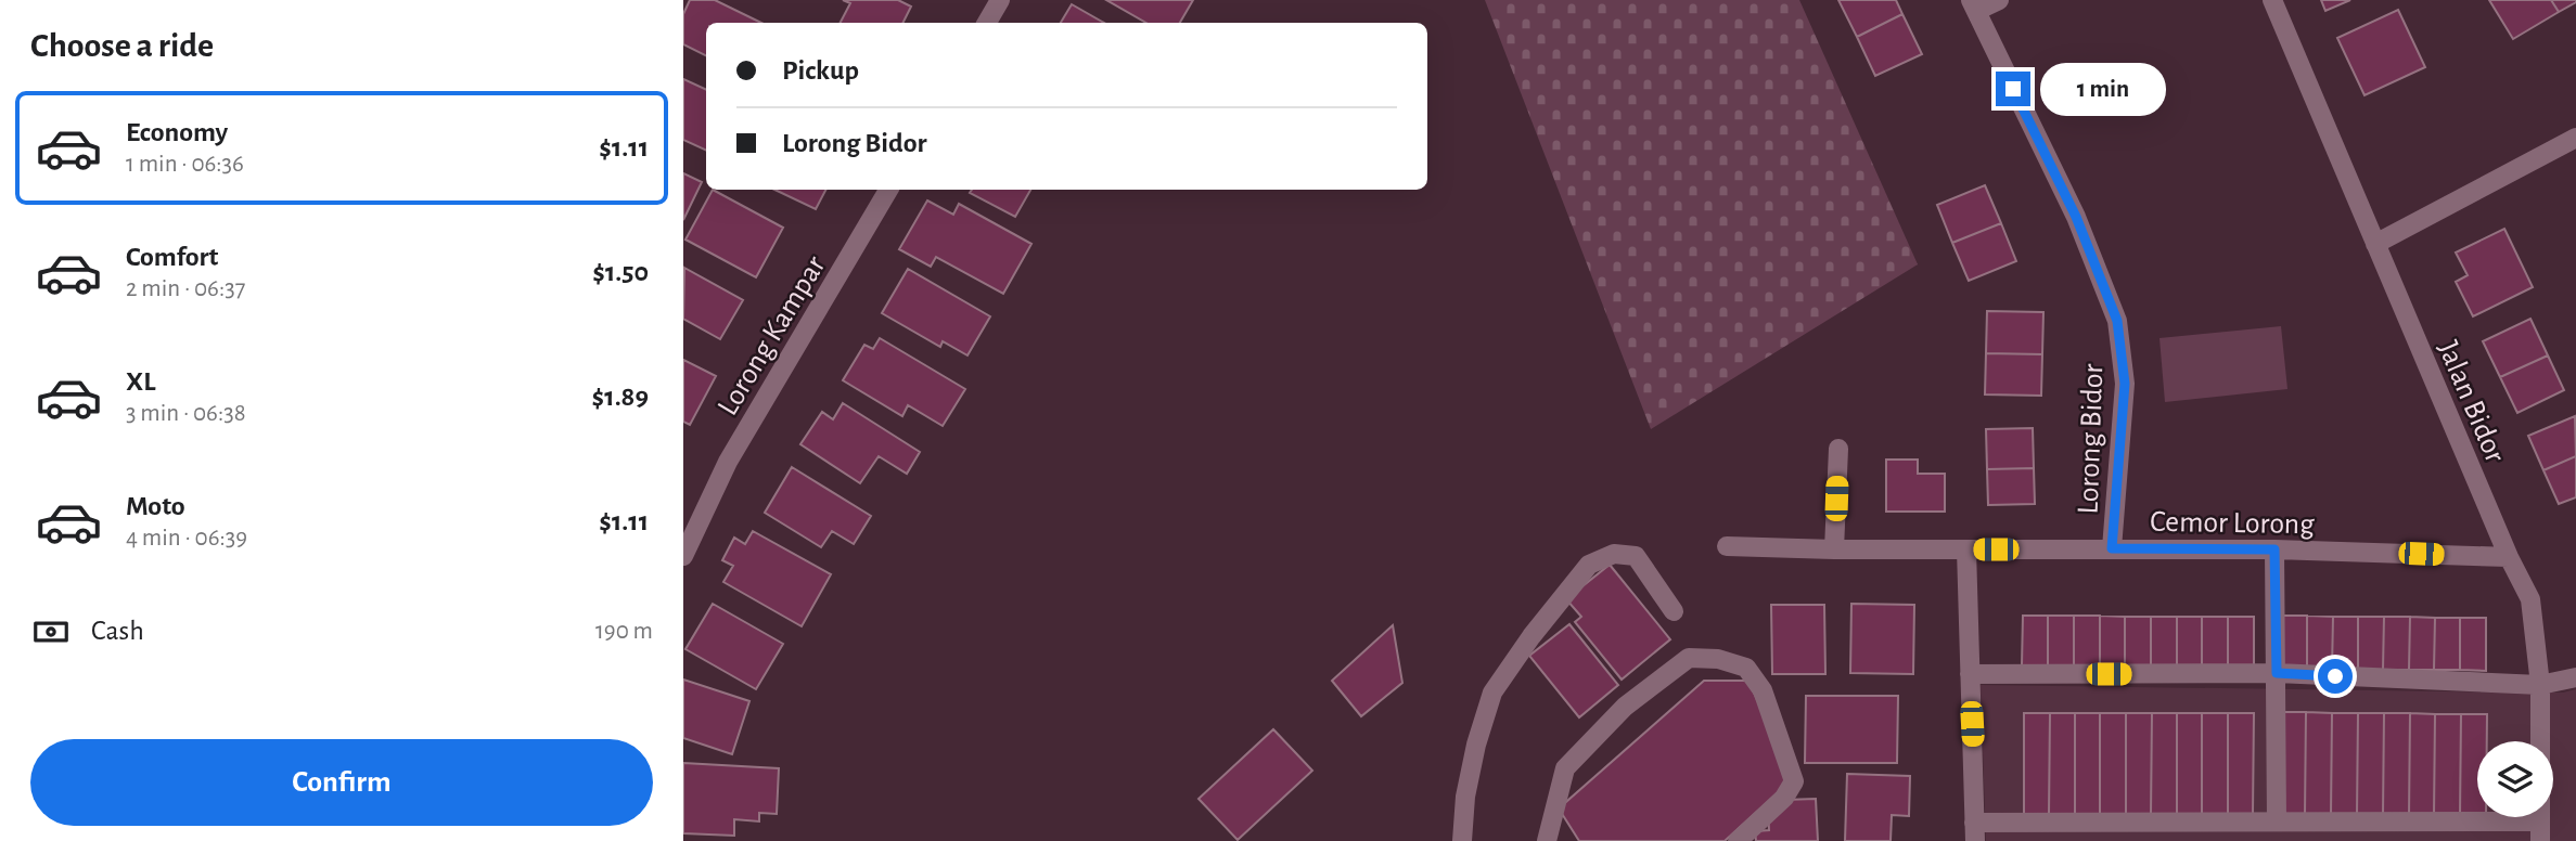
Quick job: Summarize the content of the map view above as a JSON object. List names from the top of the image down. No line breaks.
{"streets":{"street":["Lorong Kampar","Jalan Bidor","Lorong Bidor","Cemor Lorong"]},"crossings":[["Jalan Bidor","Cemor Lorong"],["Lorong Bidor","Cemor Lorong"]],"page":{"heading":"Choose a ride","banner":["Pickup","Lorong Bidor"],"bubble":"1 min","list":[{"name":"Economy","note":"1 min · 06:36","value":"$1.11"},{"name":"Comfort","note":"2 min · 06:37","value":"$1.50"},{"name":"XL","note":"3 min · 06:38","value":"$1.89"},{"name":"Moto","note":"4 min · 06:39","value":"$1.11"}],"pay":["Cash","190 m"],"buttons":"Confirm"}}
